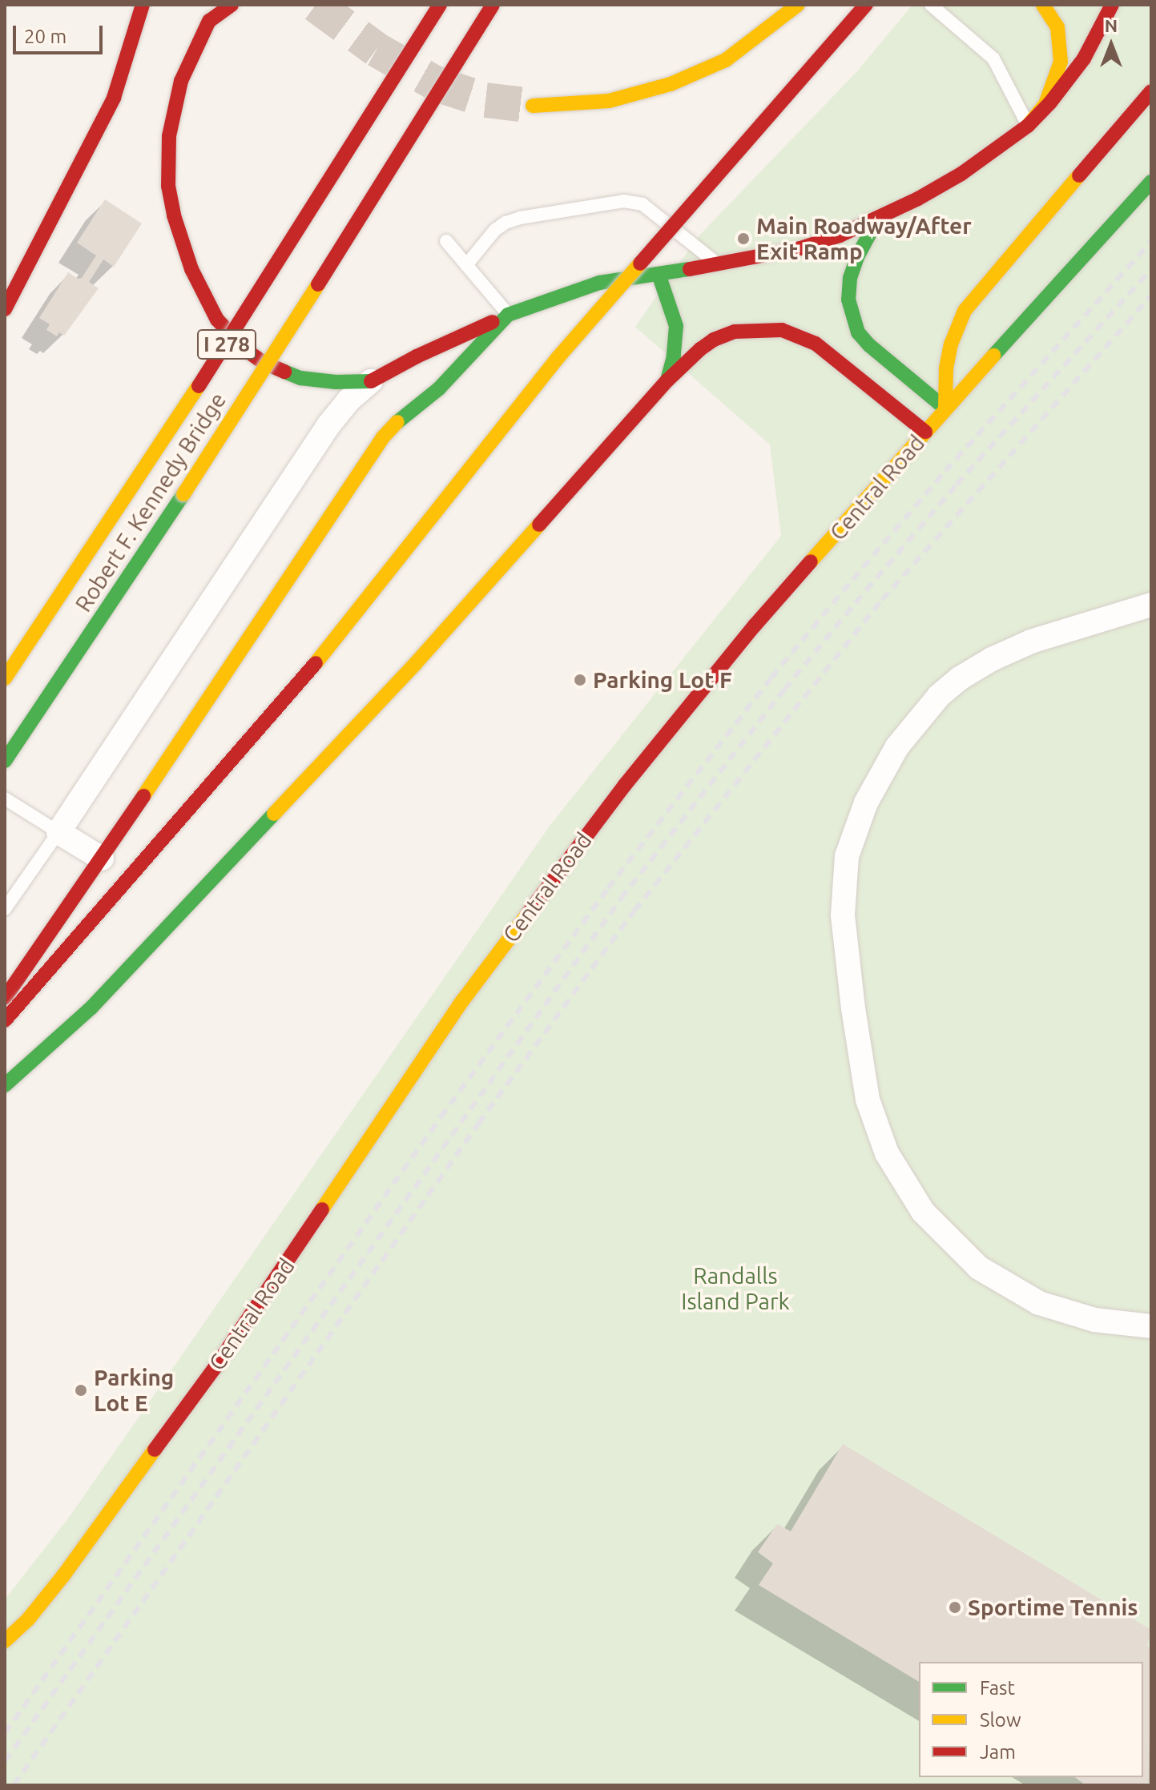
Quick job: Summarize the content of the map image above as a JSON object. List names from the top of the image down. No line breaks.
{"streets":{"main road":["I 278","Central Road","Robert F. Kennedy Bridge"]},"parks":["Randalls Island Park"],"places":["Main Roadway/After Exit Ramp","Parking Lot F","Parking Lot E","Sportime Tennis"],"legend":["Fast","Slow","Jam"],"scale_bar":"20 m","north":"top"}
